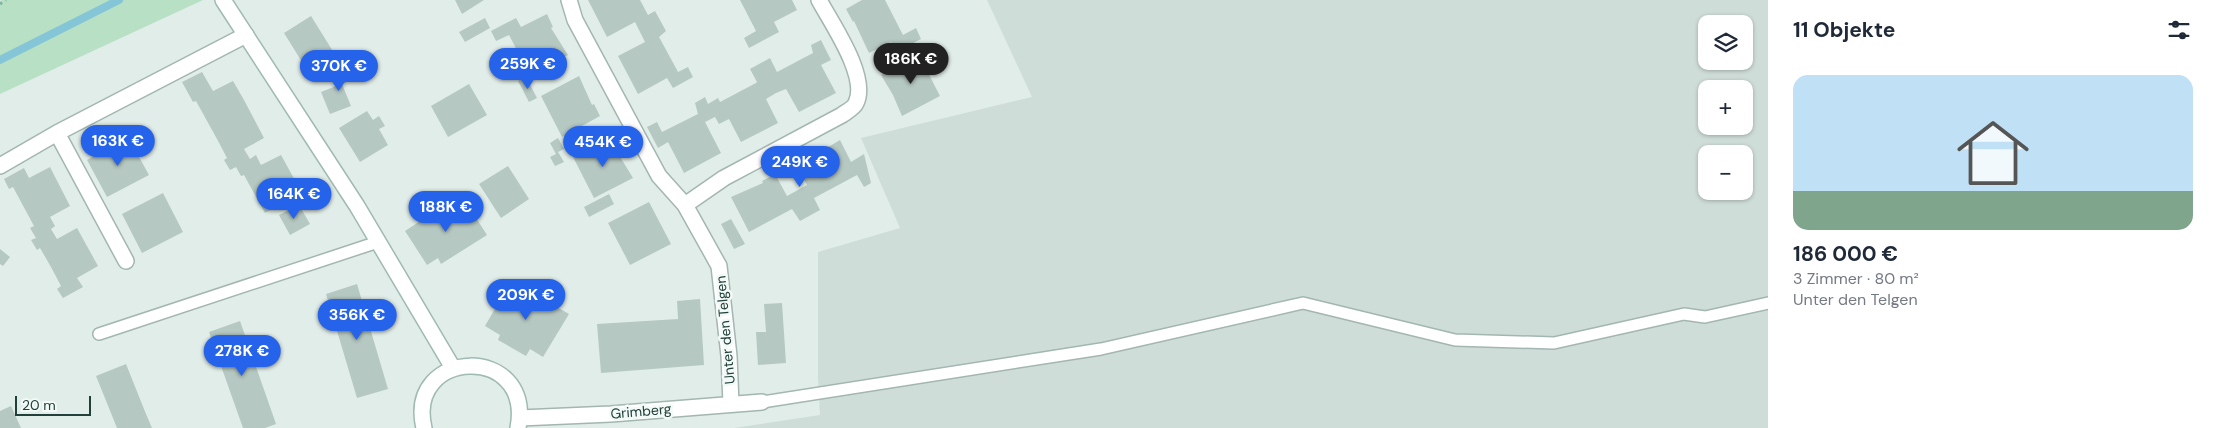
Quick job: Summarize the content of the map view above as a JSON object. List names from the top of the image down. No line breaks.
{"streets":{"street":["Unter den Telgen","Grimberg"]},"crossings":[["Unter den Telgen","Grimberg"]],"scale_bar":"20 m","page":{"heading":"11 Objekte","map_buttons":["+","−"],"price":["186K €","259K €","370K €","163K €","454K €","249K €","164K €","188K €","209K €","356K €","278K €"],"list":[{"name":"186 000 €","note":"3 Zimmer · 80 m² · Unter den Telgen"}],"scale":"20 m"}}
